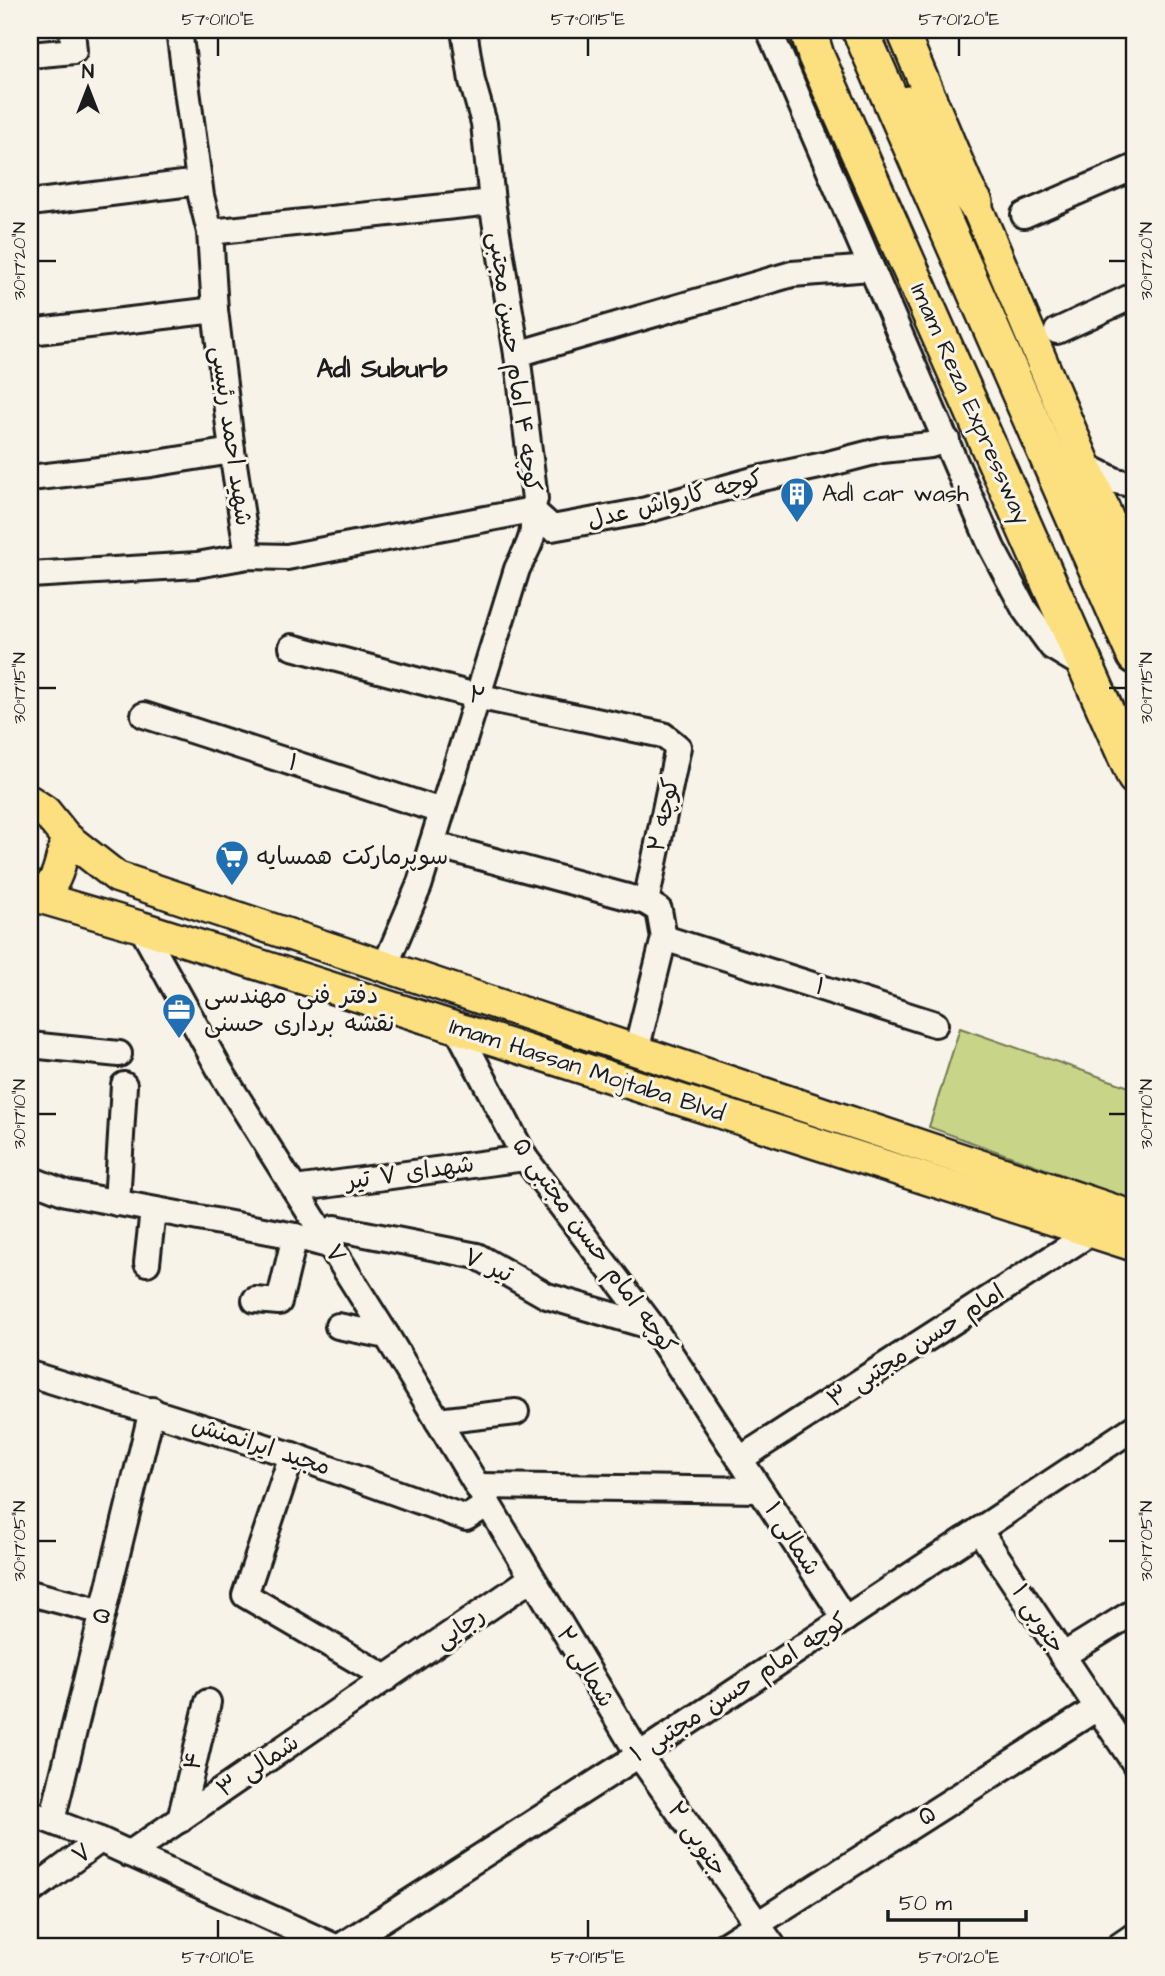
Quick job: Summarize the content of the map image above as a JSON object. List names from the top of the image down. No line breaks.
{"streets":{"highway":["Imam Reza Expressway"],"main road":["Imam Hassan Mojtaba Blvd"],"street":["کوچه ۴ امام حسن مجتبی","شهید احمد رئیسی","کوچه کارواش عدل","۲","۱","کوچه ۲","شهدای ۷ تیر","کوچه امام حسن مجتبی ۵","۷","۷ تیر","امام حسن مجتبی ۳","مجید ایرانمنش","۱ شمالی","۵","۱ جنوبی","رجایی","۲ شمالی","کوچه امام حسن مجتبی ۱","۴","۳ شمالی","۲ جنوبی"]},"crossings":[["کوچه ۴ امام حسن مجتبی","شهید احمد رئیسی"],["کوچه ۴ امام حسن مجتبی","کوچه کارواش عدل"],["کوچه ۴ امام حسن مجتبی","۲"],["کوچه ۴ امام حسن مجتبی","۱"],["کوچه ۴ امام حسن مجتبی","Imam Hassan Mojtaba Blvd"],["شهید احمد رئیسی","کوچه کارواش عدل"],["۲","کوچه ۲"],["Imam Hassan Mojtaba Blvd","کوچه امام حسن مجتبی ۵"],["Imam Hassan Mojtaba Blvd","۷"],["Imam Hassan Mojtaba Blvd","امام حسن مجتبی ۳"],["شهدای ۷ تیر","کوچه امام حسن مجتبی ۵"],["شهدای ۷ تیر","۷"],["کوچه امام حسن مجتبی ۵","۷ تیر"],["کوچه امام حسن مجتبی ۵","امام حسن مجتبی ۳"],["کوچه امام حسن مجتبی ۵","۱ شمالی"],["۷","۷ تیر"],["۷","مجید ایرانمنش"],["۷","رجایی"],["۷","۲ شمالی"],["امام حسن مجتبی ۳","۱ شمالی"],["مجید ایرانمنش","۵"],["۱ شمالی","کوچه امام حسن مجتبی ۱"],["۵","۱ جنوبی"],["۵","۲ جنوبی"],["۱ جنوبی","کوچه امام حسن مجتبی ۱"],["رجایی","۲ شمالی"],["رجایی","۳ شمالی"],["۲ شمالی","کوچه امام حسن مجتبی ۱"],["۲ شمالی","۲ جنوبی"],["کوچه امام حسن مجتبی ۱","۲ جنوبی"],["۴","۳ شمالی"]],"districts":["Adl Suburb"],"places":{"building":["Adl car wash"],"supermarket":["سوپرمارکت همسایه"],"office":["دفتر فنی مهندسی نقشه برداری حسنی"]},"scale_bar":"50 m","north":"top","coordinates":["57°01'10\"E","57°01'15\"E","57°01'20\"E","30°17'20\"N","30°17'15\"N","30°17'10\"N","30°17'05\"N"]}
